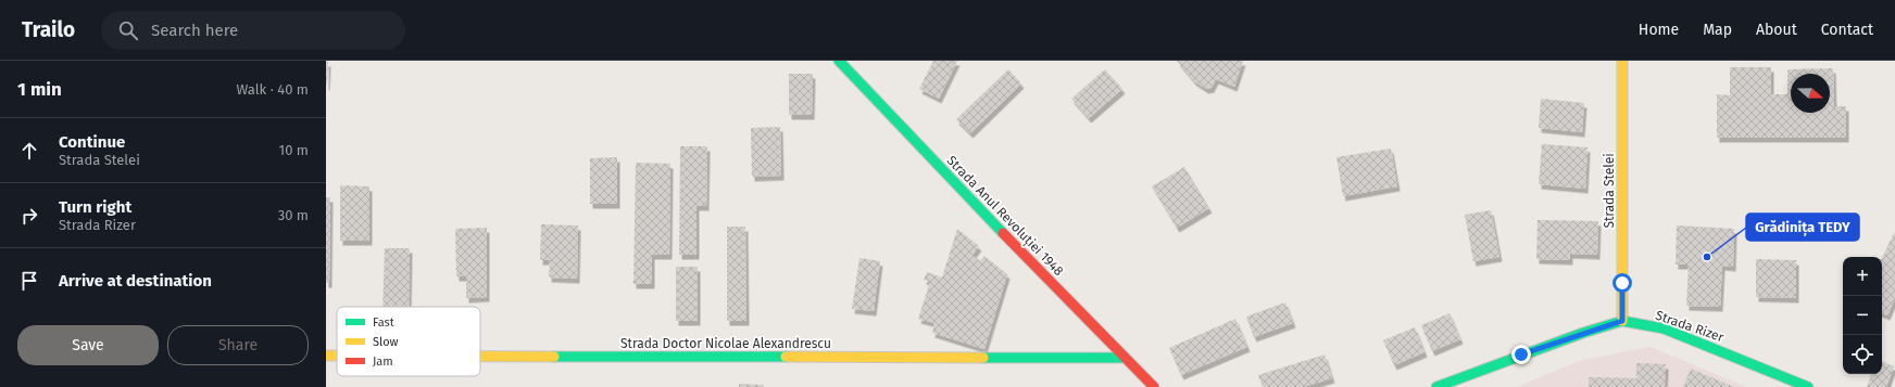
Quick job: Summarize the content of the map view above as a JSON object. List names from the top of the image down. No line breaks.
{"streets":{"street":["Strada Stelei","Strada Anul Revoluției 1948","Strada Rizer","Strada Doctor Nicolae Alexandrescu"]},"crossings":[["Strada Stelei","Strada Rizer"],["Strada Anul Revoluției 1948","Strada Doctor Nicolae Alexandrescu"]],"places":["Grădinița TEDY"],"legend":["Fast","Slow","Jam"],"north":"right","page":{"header":"Trailo","search":"Search here","nav":["Home","Map","About","Contact"],"heading":["1 min","Walk · 40 m"],"list":[["Continue","Strada Stelei","10 m"],["Turn right","Strada Rizer","30 m"],"Arrive at destination"],"map_buttons":["+","−"],"buttons":["Save","Share"]}}
